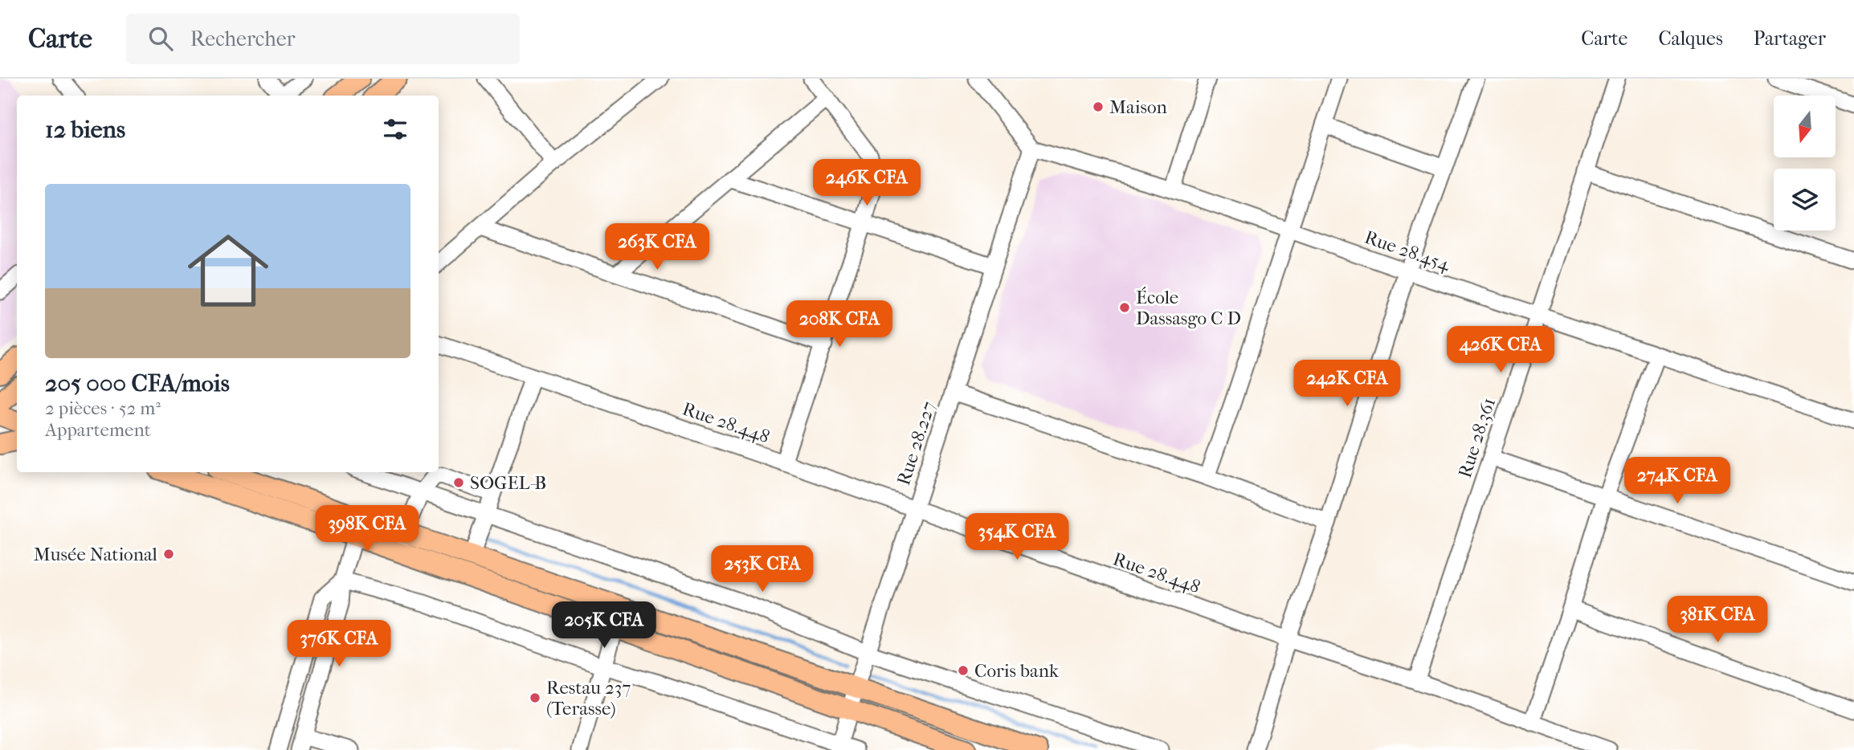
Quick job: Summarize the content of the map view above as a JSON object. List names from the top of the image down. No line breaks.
{"streets":{"street":["Rue 28.454","Rue 28.448","Rue 28.361","Rue 28.227"]},"crossings":[["Rue 28.454","Rue 28.361"],["Rue 28.454","Rue 28.227"],["Rue 28.448","Rue 28.361"],["Rue 28.448","Rue 28.227"]],"places":["Maison","École Dassasgo C D","SOGEL-B","Musée National","Coris bank","Restau 237 (Terasse)"],"north":"bottom","page":{"header":"Carte","search":"Rechercher","nav":["Carte","Calques","Partager"],"heading":"12 biens","price":["246K CFA","263K CFA","208K CFA","426K CFA","242K CFA","274K CFA","398K CFA","354K CFA","253K CFA","381K CFA","205K CFA","376K CFA"],"list":[{"name":"205 000 CFA/mois","note":"2 pièces · 52 m² · Appartement"}]}}
